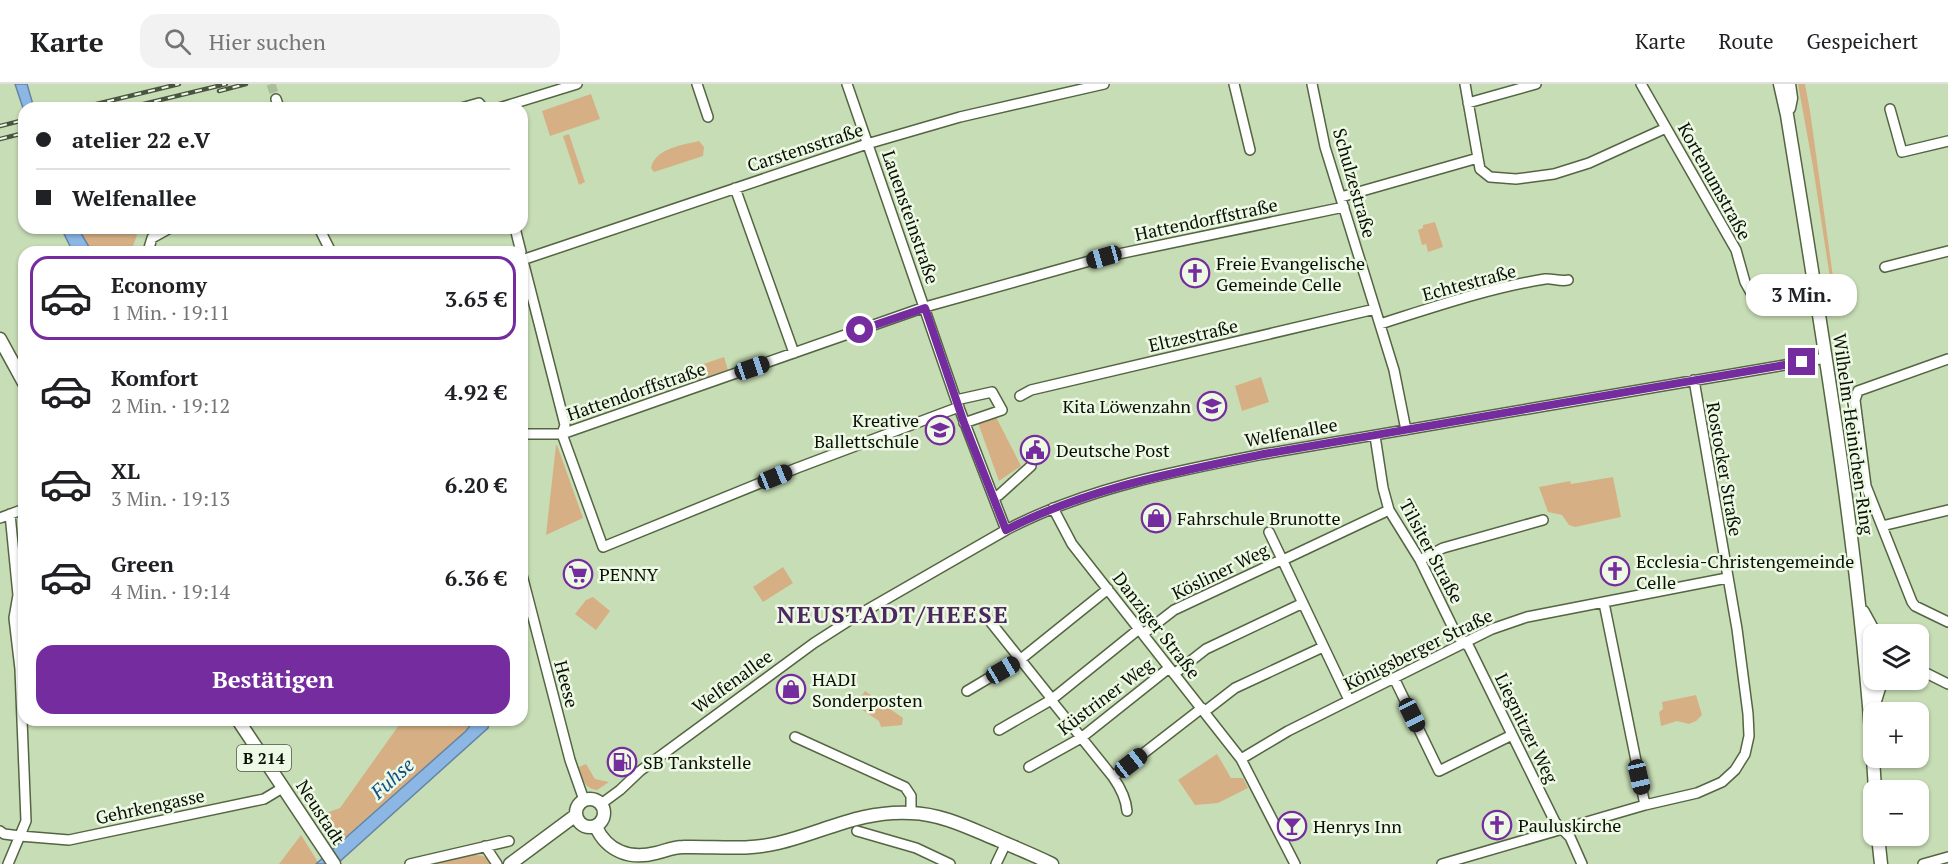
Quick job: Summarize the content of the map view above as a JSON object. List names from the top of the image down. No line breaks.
{"streets":{"main road":["Wilhelm-Heinichen-Ring","B 214","Neustadt"],"street":["Carstensstraße","Kortenumstraße","Schulzestraße","Lauensteinstraße","Hattendorffstraße","Echtestraße","Eltzestraße","Welfenallee","Rostocker Straße","Tilsiter Straße","Kösliner Weg","Danziger Straße","Königsberger Straße","Heese","Küstriner Weg","Liegnitzer Weg","Gehrkengasse"]},"crossings":[["Carstensstraße","Lauensteinstraße"],["Schulzestraße","Hattendorffstraße"],["Schulzestraße","Echtestraße"],["Schulzestraße","Eltzestraße"],["Schulzestraße","Welfenallee"],["Lauensteinstraße","Hattendorffstraße"],["Lauensteinstraße","Welfenallee"],["Welfenallee","Wilhelm-Heinichen-Ring"],["Welfenallee","Rostocker Straße"],["Welfenallee","Tilsiter Straße"],["Welfenallee","Danziger Straße"],["Welfenallee","Heese"],["Rostocker Straße","Königsberger Straße"],["Rostocker Straße","Liegnitzer Weg"],["Tilsiter Straße","Kösliner Weg"],["Tilsiter Straße","Königsberger Straße"],["Tilsiter Straße","Liegnitzer Weg"],["Kösliner Weg","Danziger Straße"],["Danziger Straße","Königsberger Straße"],["Danziger Straße","Küstriner Weg"],["Königsberger Straße","Liegnitzer Weg"],["Gehrkengasse","Neustadt"]],"districts":["NEUSTADT/HEESE"],"water":["Fuhse"],"places":{"church":["Freie Evangelische Gemeinde Celle","Ecclesia-Christengemeinde Celle","Pauluskirche"],"school or university":["Kita Löwenzahn","Kreative Ballettschule"],"public building":["Deutsche Post"],"shop":["Fahrschule Brunotte","HADI Sonderposten"],"supermarket":["PENNY"],"fuel station":["SB Tankstelle"],"bar":["Henrys Inn"]},"page":{"header":"Karte","search":"Hier suchen","nav":["Karte","Route","Gespeichert"],"banner":["atelier 22 e.V","Welfenallee"],"list":[{"name":"Economy","note":"1 Min. · 19:11","value":"3.65 €"},{"name":"Komfort","note":"2 Min. · 19:12","value":"4.92 €"},{"name":"XL","note":"3 Min. · 19:13","value":"6.20 €"},{"name":"Green","note":"4 Min. · 19:14","value":"6.36 €"}],"bubble":"3 Min.","map_buttons":["+","−"],"buttons":"Bestätigen"}}
